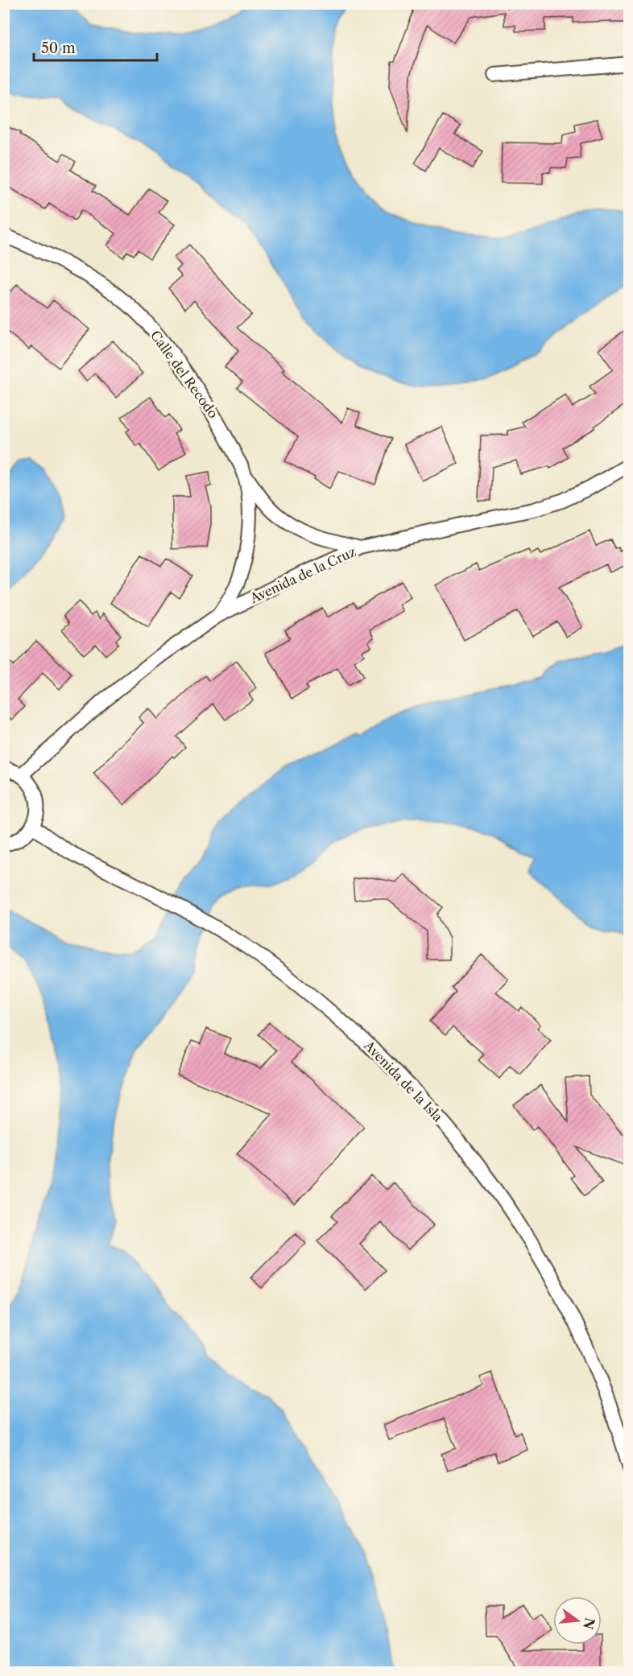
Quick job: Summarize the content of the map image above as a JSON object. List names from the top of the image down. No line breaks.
{"streets":{"street":["Calle del Recodo","Avenida de la Cruz","Avenida de la Isla"]},"crossings":[["Calle del Recodo","Avenida de la Cruz"]],"scale_bar":"50 m","north":"right"}
